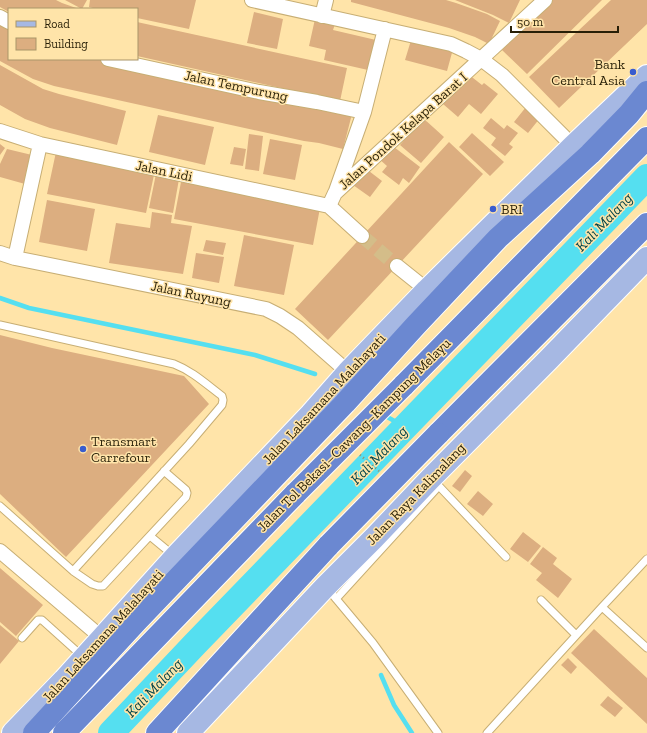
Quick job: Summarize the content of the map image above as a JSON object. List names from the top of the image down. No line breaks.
{"streets":{"highway":["Jalan Tol Bekasi–Cawang–Kampung Melayu"],"main road":["Jalan Laksamana Malahayati","Jalan Raya Kalimalang"],"street":["Jalan Tempurung","Jalan Pondok Kelapa Barat I","Jalan Lidi","Jalan Ruyung"]},"crossings":[["Jalan Pondok Kelapa Barat I","Jalan Lidi"],["Jalan Ruyung","Jalan Laksamana Malahayati"]],"water":["Kali Malang"],"places":["Bank Central Asia","BRI","Transmart Carrefour"],"legend":["Road","Building"],"scale_bar":"50 m"}
